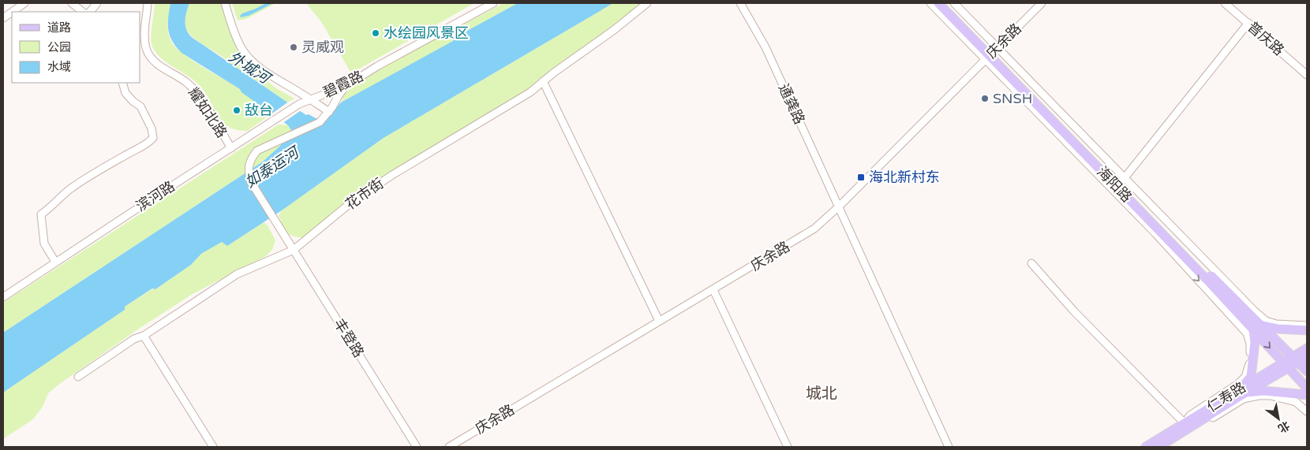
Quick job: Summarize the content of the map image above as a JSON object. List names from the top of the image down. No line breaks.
{"streets":{"main road":["海阳路","仁寿路"],"street":["普庆路","庆余路","碧霞路","通龚路","耀如北路","花市街","滨河路","丰登路"]},"crossings":[["庆余路","通龚路"],["庆余路","海阳路"],["碧霞路","滨河路"],["耀如北路","滨河路"],["海阳路","仁寿路"],["花市街","丰登路"]],"districts":["城北"],"water":["外城河","如泰运河"],"places":{"other":["水绘园风景区","灵威观","SNSH","敌台"],"transit":["海北新村东"]},"legend":["道路","公园","水域"],"north":"bottom right"}
